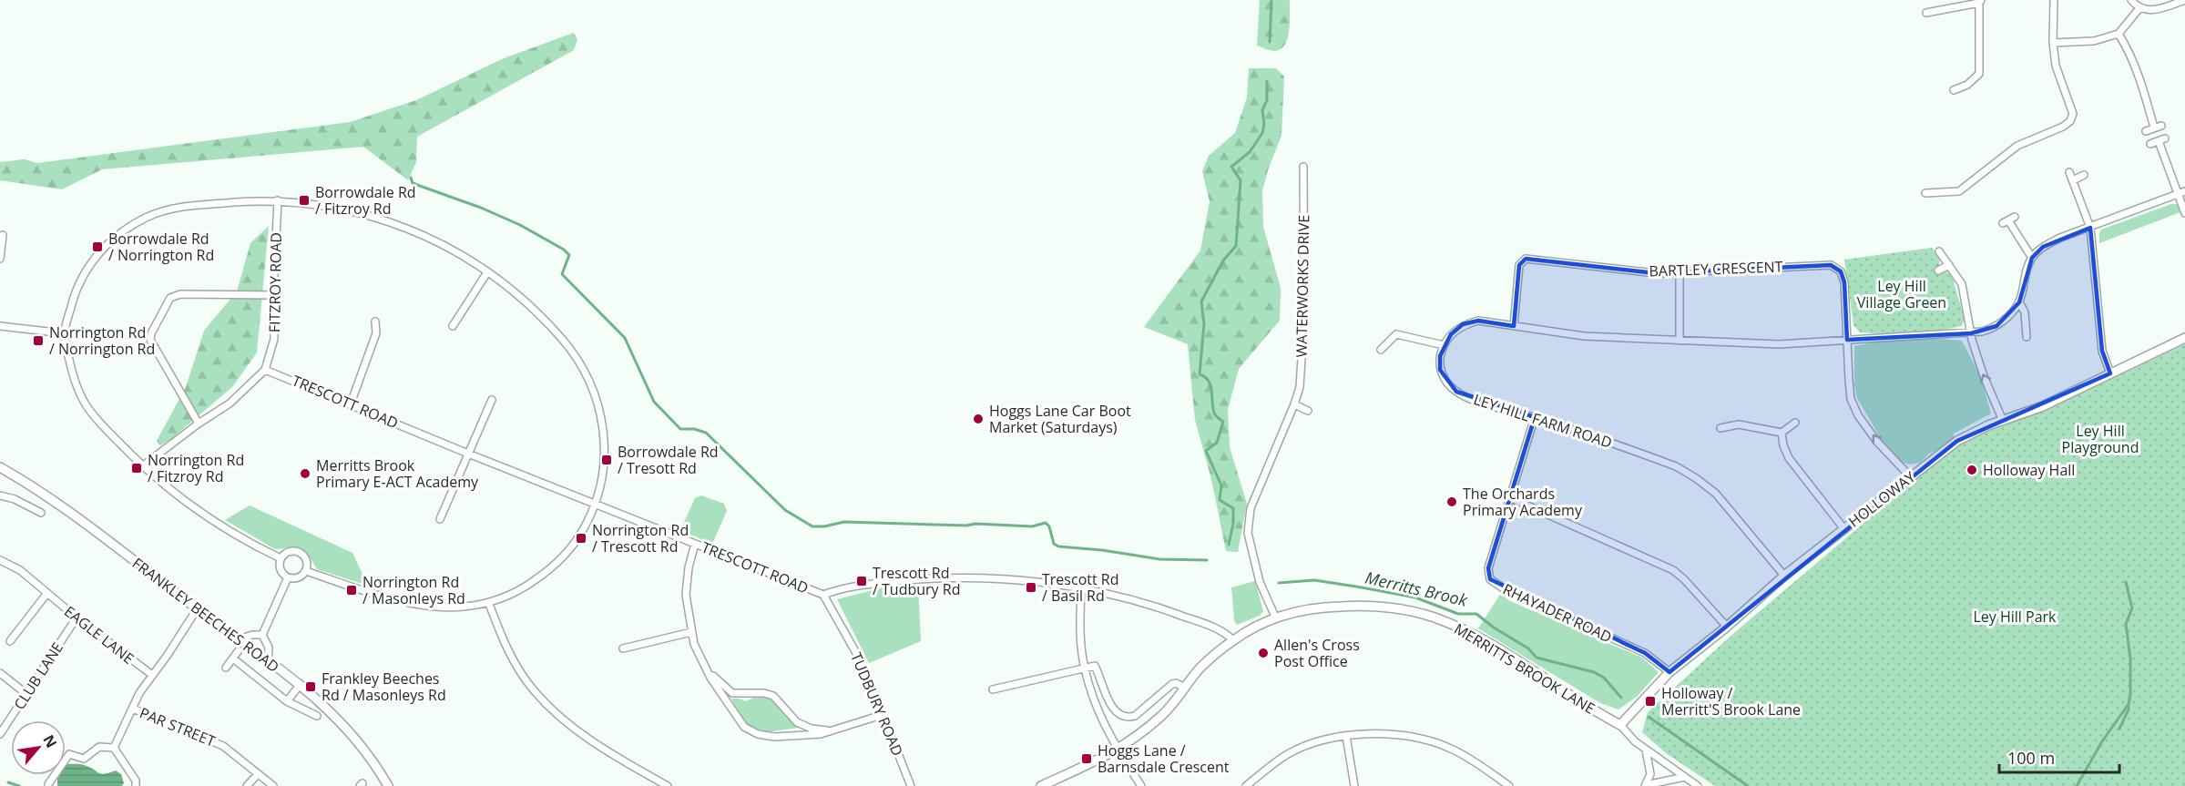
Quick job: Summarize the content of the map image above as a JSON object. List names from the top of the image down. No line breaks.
{"streets":{"street":["BARTLEY CRESCENT","FITZROY ROAD","WATERWORKS DRIVE","TRESCOTT ROAD","LEY HILL FARM ROAD","HOLLOWAY","RHAYADER ROAD","FRANKLEY BEECHES ROAD","EAGLE LANE","MERRITTS BROOK LANE","CLUB LANE","TUDBURY ROAD","PAR STREET"]},"crossings":[["FITZROY ROAD","TRESCOTT ROAD"],["WATERWORKS DRIVE","MERRITTS BROOK LANE"],["TRESCOTT ROAD","MERRITTS BROOK LANE"],["TRESCOTT ROAD","TUDBURY ROAD"],["LEY HILL FARM ROAD","HOLLOWAY"],["HOLLOWAY","RHAYADER ROAD"],["HOLLOWAY","MERRITTS BROOK LANE"],["EAGLE LANE","CLUB LANE"]],"water":["Merritts Brook"],"parks":["Ley Hill Village Green","Ley Hill Playground","Ley Hill Park"],"places":{"transit":["Borrowdale Rd / Fitzroy Rd","Borrowdale Rd / Norrington Rd","Norrington Rd / Norrington Rd","Borrowdale Rd / Tresott Rd","Norrington Rd / Fitzroy Rd","Norrington Rd / Trescott Rd","Trescott Rd / Tudbury Rd","Trescott Rd / Basil Rd","Norrington Rd / Masonleys Rd","Frankley Beeches Rd / Masonleys Rd","Holloway / Merritt'S Brook Lane","Hoggs Lane / Barnsdale Crescent"],"other":["Hoggs Lane Car Boot Market (Saturdays)","Holloway Hall","Merritts Brook Primary E-ACT Academy","The Orchards Primary Academy","Allen's Cross Post Office"]},"scale_bar":"100 m","north":"top right"}
